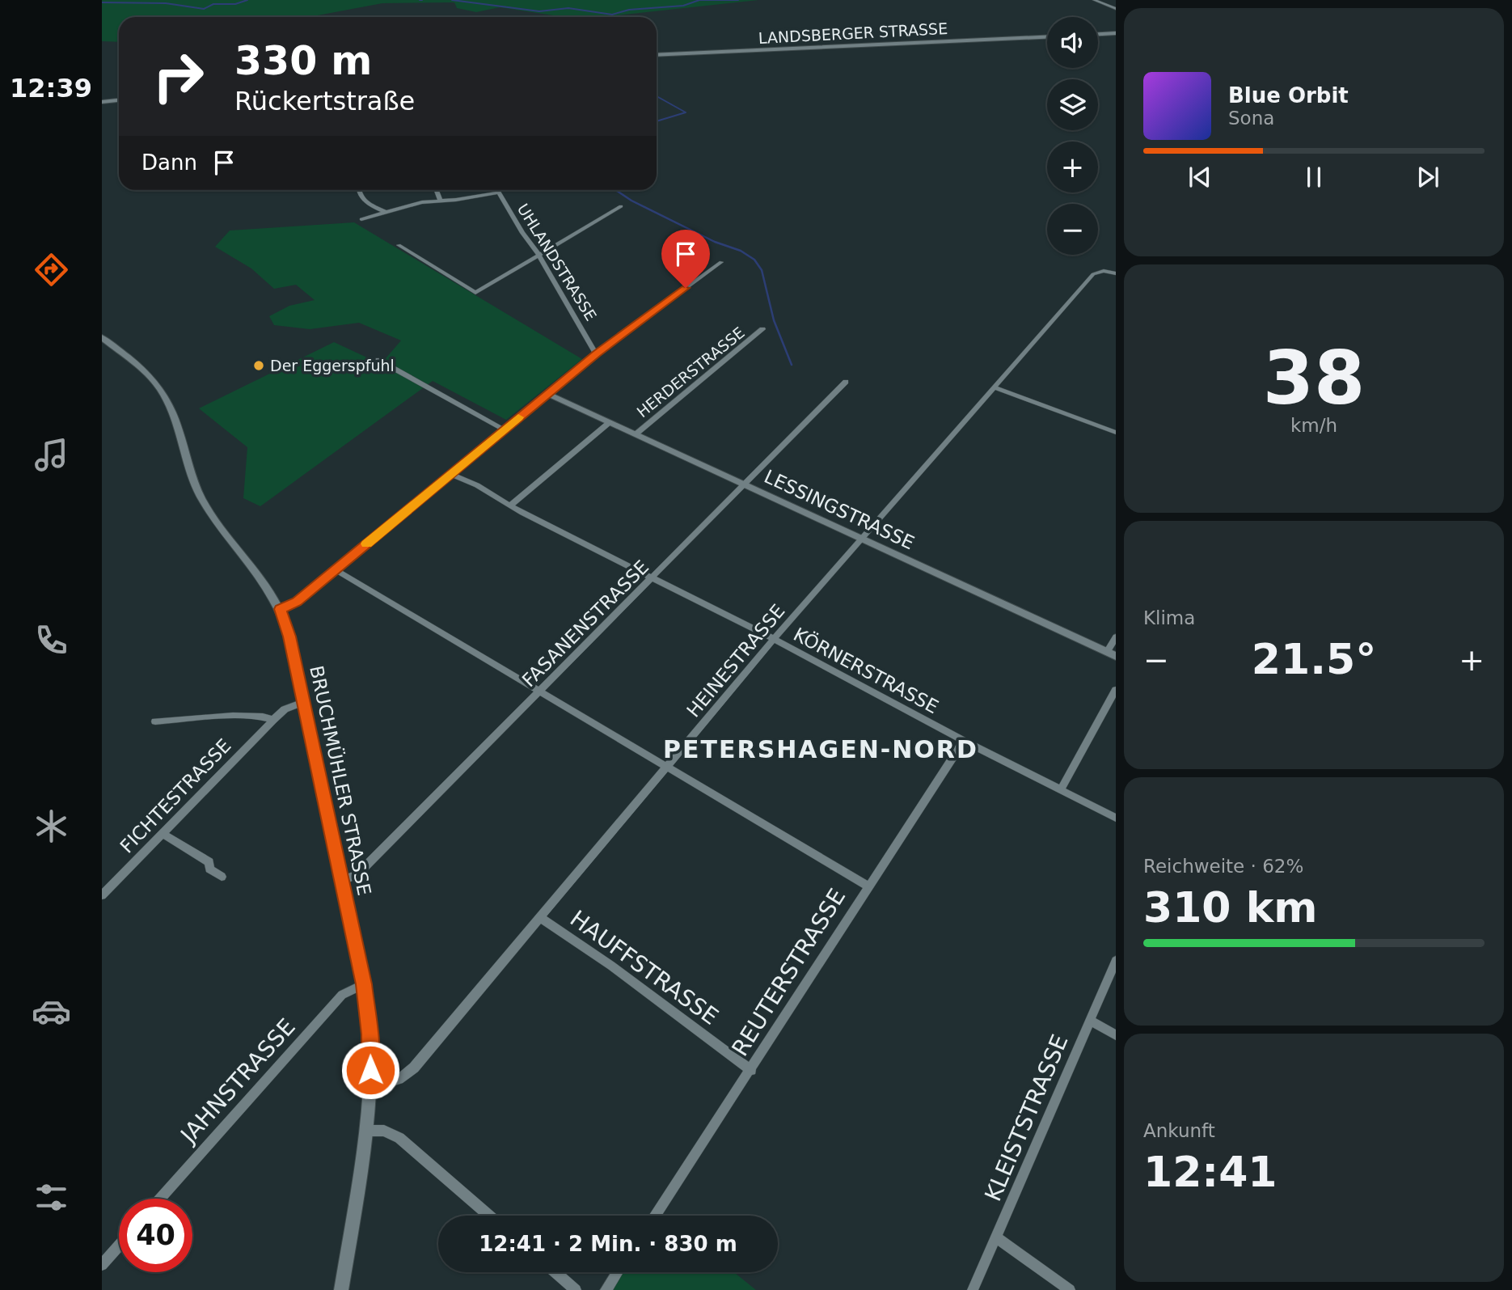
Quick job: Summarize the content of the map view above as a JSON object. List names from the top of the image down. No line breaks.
{"streets":{"main road":["LANDSBERGER STRASSE"],"street":["UHLANDSTRASSE","HERDERSTRASSE","LESSINGSTRASSE","FASANENSTRASSE","HEINESTRASSE","KÖRNERSTRASSE","BRUCHMÜHLER STRASSE","FICHTESTRASSE","HAUFFSTRASSE","REUTERSTRASSE","JAHNSTRASSE","KLEISTSTRASSE"]},"crossings":[["HERDERSTRASSE","LESSINGSTRASSE"],["LESSINGSTRASSE","FASANENSTRASSE"],["LESSINGSTRASSE","HEINESTRASSE"],["FASANENSTRASSE","KÖRNERSTRASSE"],["FASANENSTRASSE","BRUCHMÜHLER STRASSE"],["HEINESTRASSE","KÖRNERSTRASSE"],["HEINESTRASSE","BRUCHMÜHLER STRASSE"],["HEINESTRASSE","HAUFFSTRASSE"],["KÖRNERSTRASSE","REUTERSTRASSE"],["BRUCHMÜHLER STRASSE","FICHTESTRASSE"],["BRUCHMÜHLER STRASSE","JAHNSTRASSE"],["HAUFFSTRASSE","REUTERSTRASSE"]],"districts":["PETERSHAGEN-NORD"],"places":["Der Eggerspfuhl"],"page":{"tabs":"12:39","map_buttons":["+","−"],"turn":["330 m","Rückertstraße"],"song":["Blue Orbit","Sona"],"then":"Dann","tile":[["38","km/h"],"Klima",["Reichweite · 62%","310 km"],["Ankunft","12:41"]],"heat":["−","21.5°","+"],"limit":"40","trip":"12:41 · 2 Min. · 830 m"}}
